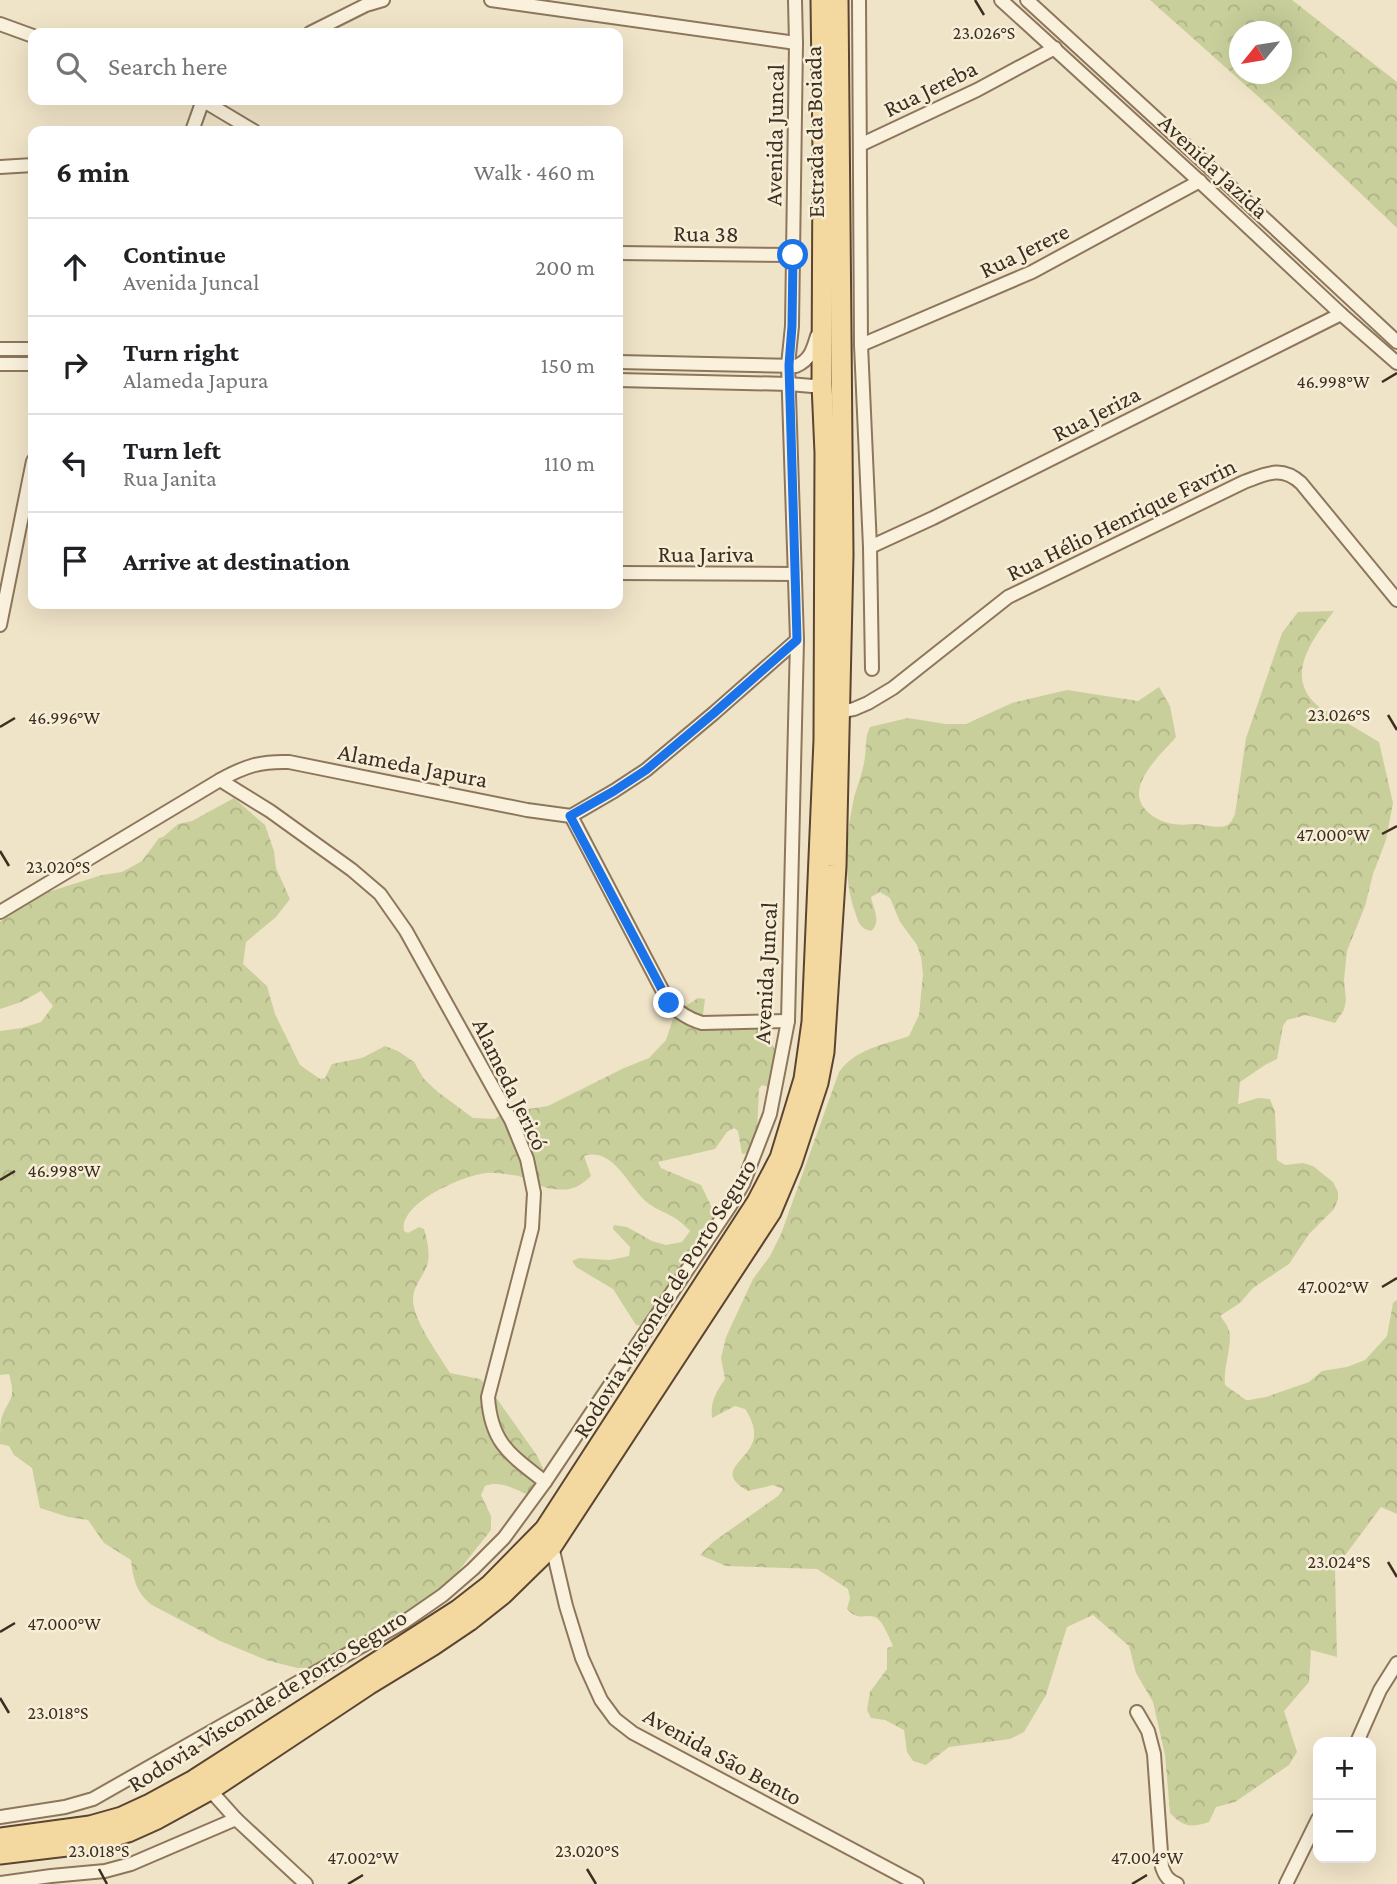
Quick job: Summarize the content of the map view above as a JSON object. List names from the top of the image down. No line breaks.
{"streets":{"main road":["Estrada da Boiada","Rodovia Visconde de Porto Seguro"],"street":["Rua Jereba","Avenida Juncal","Avenida Jazida","Rua 38","Rua Jerere","Rua Jeriza","Rua Hélio Henrique Favrin","Rua Jariva","Alameda Japura","Alameda Jericó","Avenida São Bento"]},"crossings":[["Rua Jereba","Avenida Jazida"],["Estrada da Boiada","Rua Jerere"],["Estrada da Boiada","Rodovia Visconde de Porto Seguro"],["Avenida Juncal","Rua 38"],["Avenida Juncal","Rua Jariva"],["Avenida Juncal","Alameda Jericó"],["Avenida Jazida","Rua Jerere"],["Avenida Jazida","Rua Jeriza"],["Rua Jerere","Rodovia Visconde de Porto Seguro"],["Rua Hélio Henrique Favrin","Rodovia Visconde de Porto Seguro"],["Alameda Japura","Alameda Jericó"],["Rodovia Visconde de Porto Seguro","Avenida São Bento"]],"north":"bottom left","page":{"search":"Search here","heading":["6 min","Walk · 460 m"],"list":[["Continue","Avenida Juncal","200 m"],["Turn right","Alameda Japura","150 m"],["Turn left","Rua Janita","110 m"],"Arrive at destination"],"map_buttons":["+","−"]},"coordinates":["23.026°S","46.998°W","46.996°W","47.000°W","23.020°S","47.002°W","23.024°S","23.018°S","47.004°W"]}
